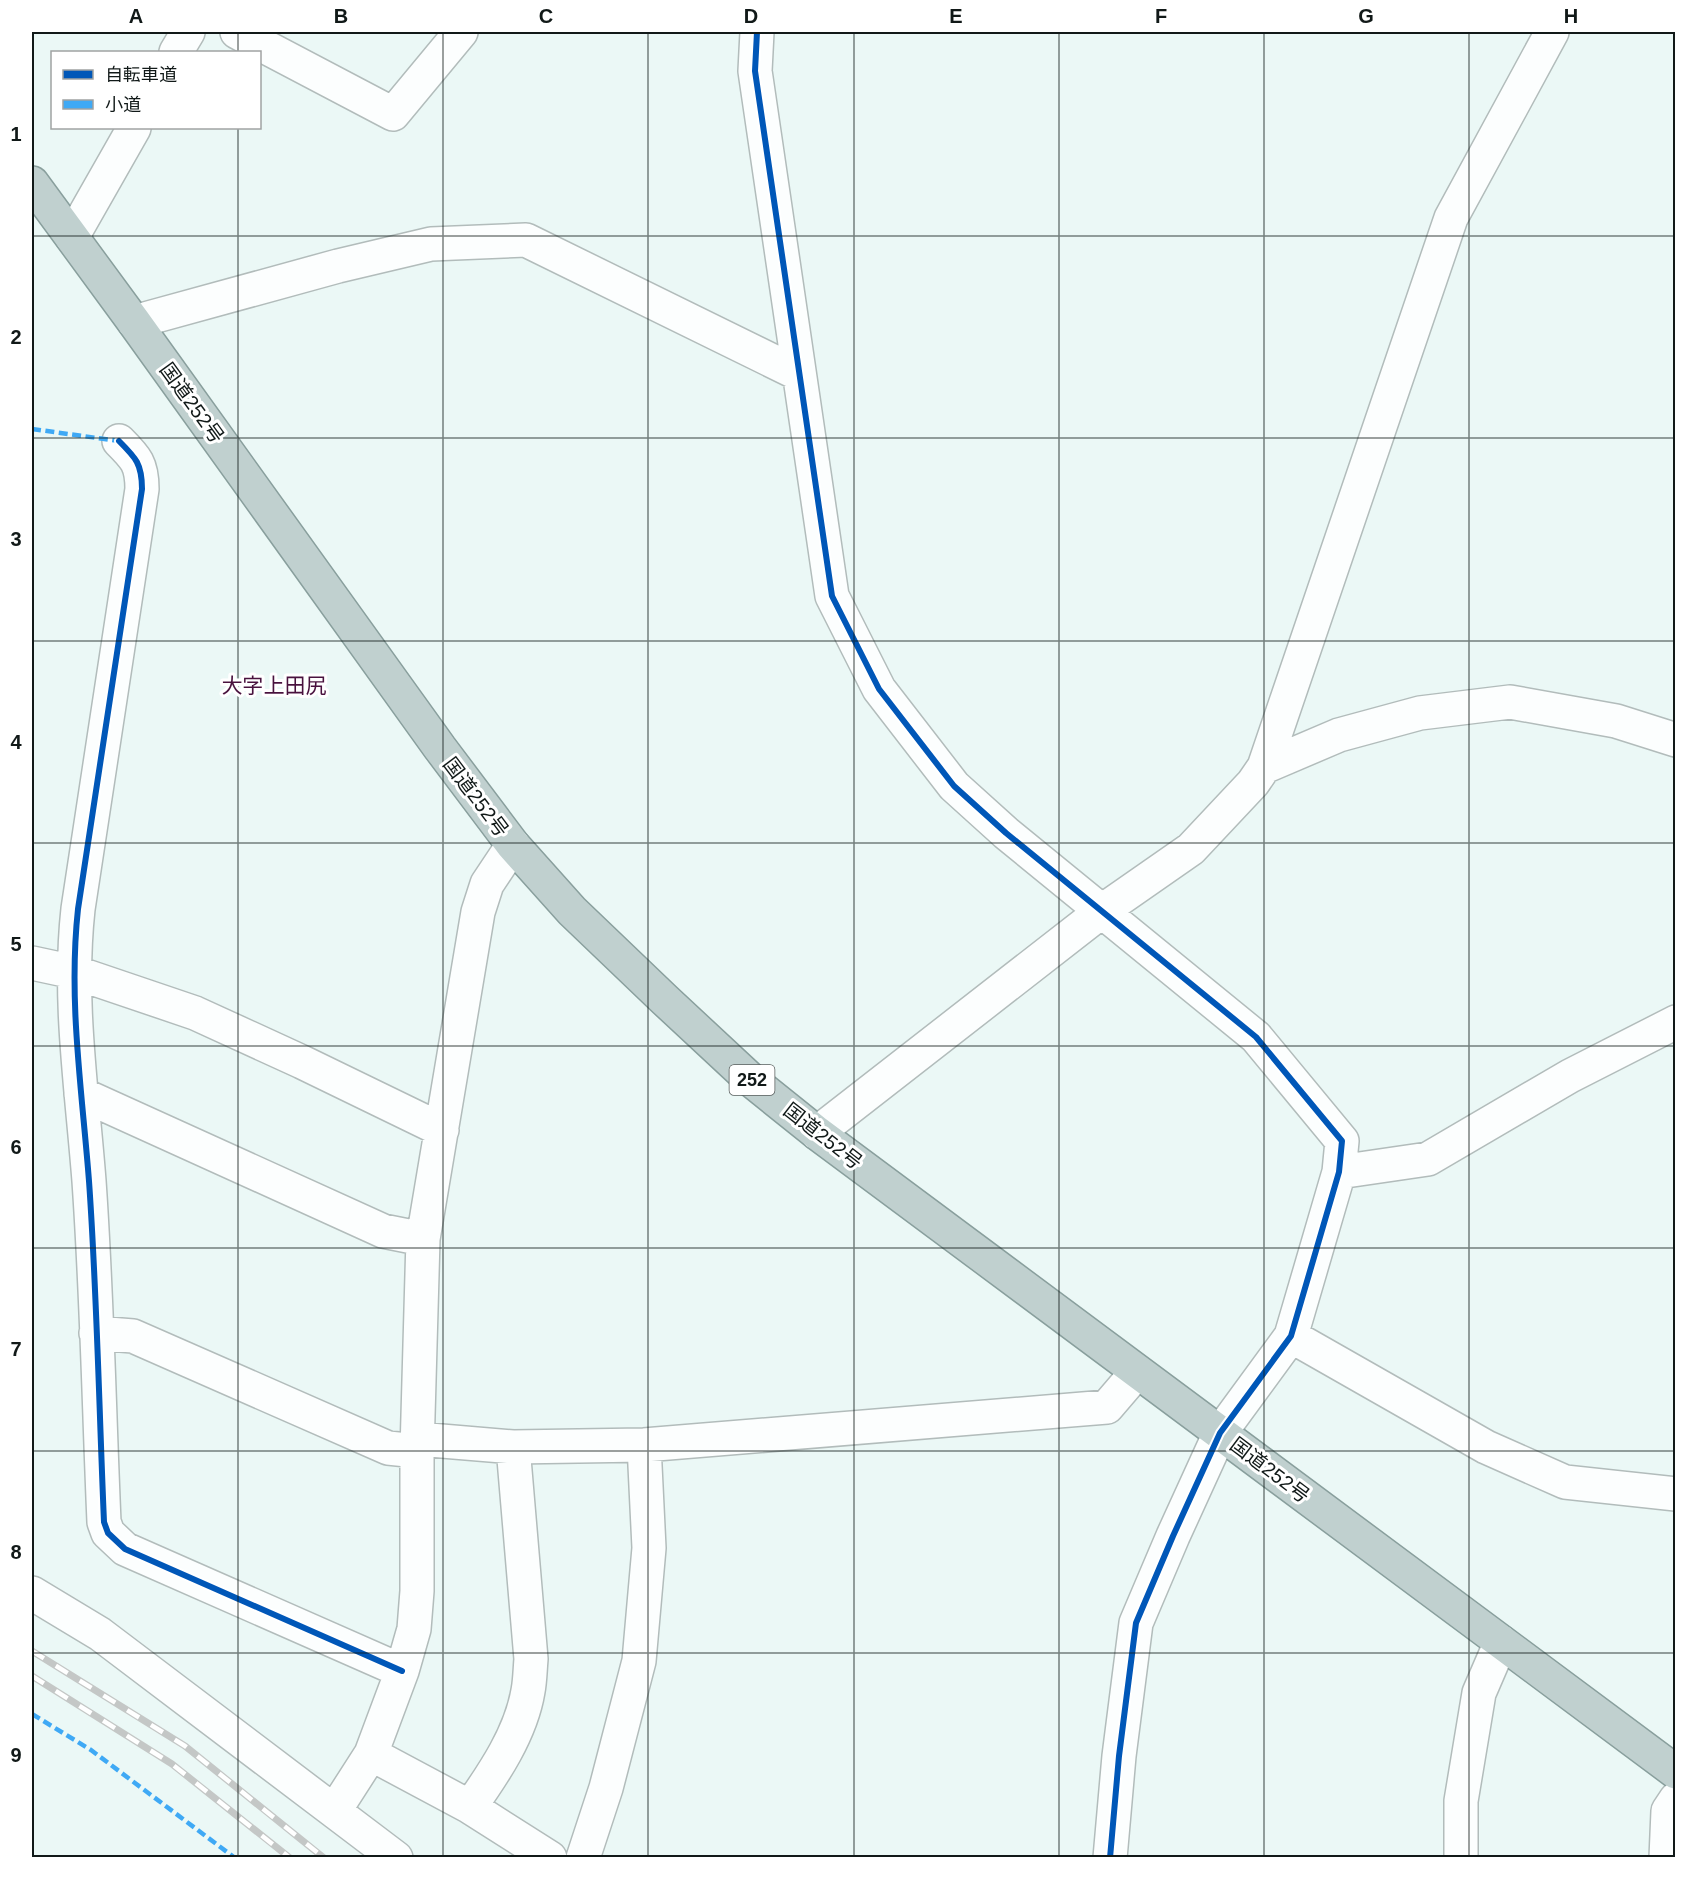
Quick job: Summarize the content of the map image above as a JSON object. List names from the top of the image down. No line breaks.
{"streets":{"highway":["国道252号","252"]},"districts":["大字上田尻"],"legend":["自転車道","小道"],"grid":{"columns":["A","B","C","D","E","F","G","H"],"rows":["1","2","3","4","5","6","7","8","9"]}}
